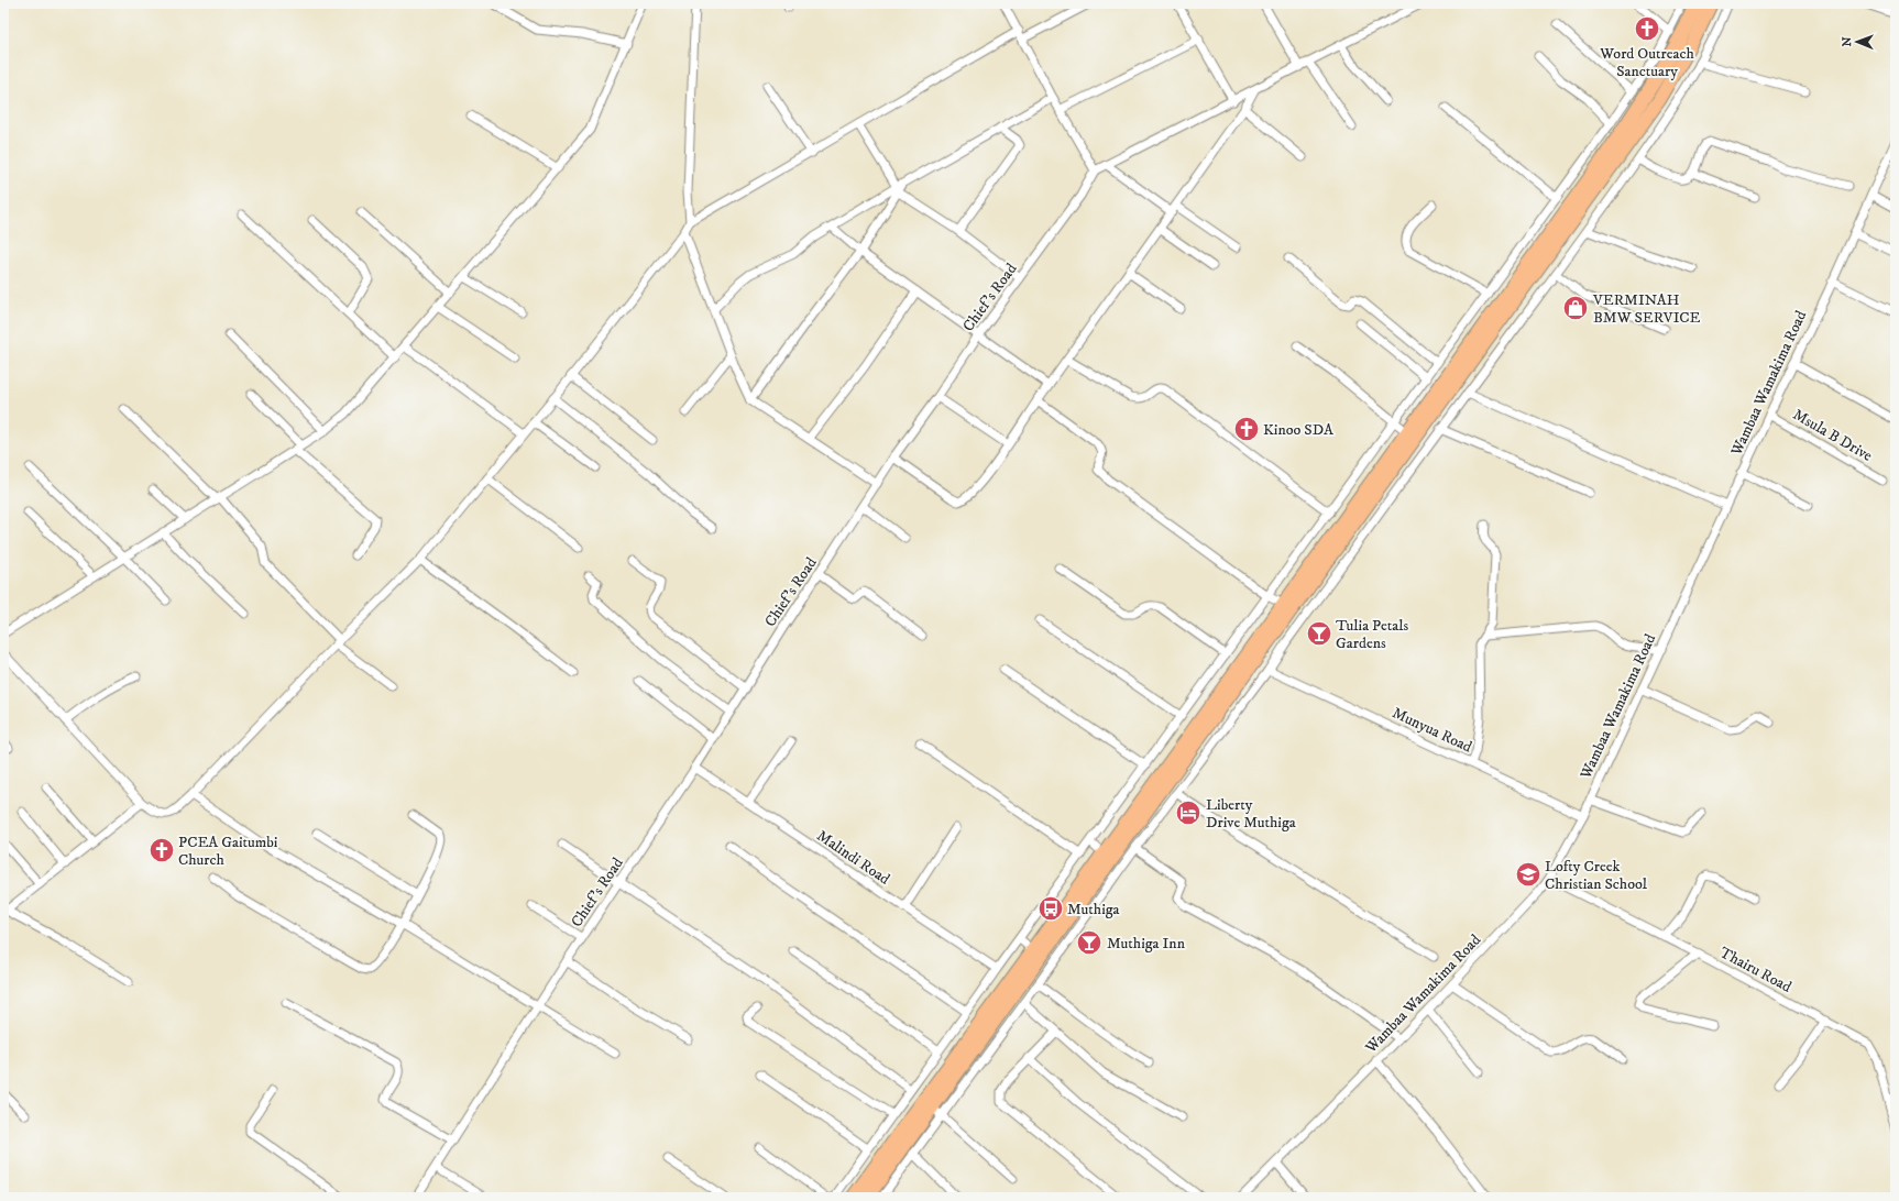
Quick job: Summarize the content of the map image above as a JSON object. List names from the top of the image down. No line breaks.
{"streets":{"street":["Chief's Road","Wambaa Wamakima Road","Msula B Drive","Munyua Road","Malindi Road","Thairu Road"]},"crossings":[["Chief's Road","Malindi Road"],["Wambaa Wamakima Road","Msula B Drive"],["Wambaa Wamakima Road","Munyua Road"],["Wambaa Wamakima Road","Thairu Road"]],"places":{"church":["Word Outreach Sanctuary","Kinoo SDA","PCEA Gaitumbi Church"],"shop":["VERMINAH BMW SERVICE"],"bar":["Tulia Petals Gardens","Muthiga Inn"],"hotel":["Liberty Drive Muthiga"],"school or university":["Lofty Creek Christian School"],"bus stop":["Muthiga"]},"north":"left"}
